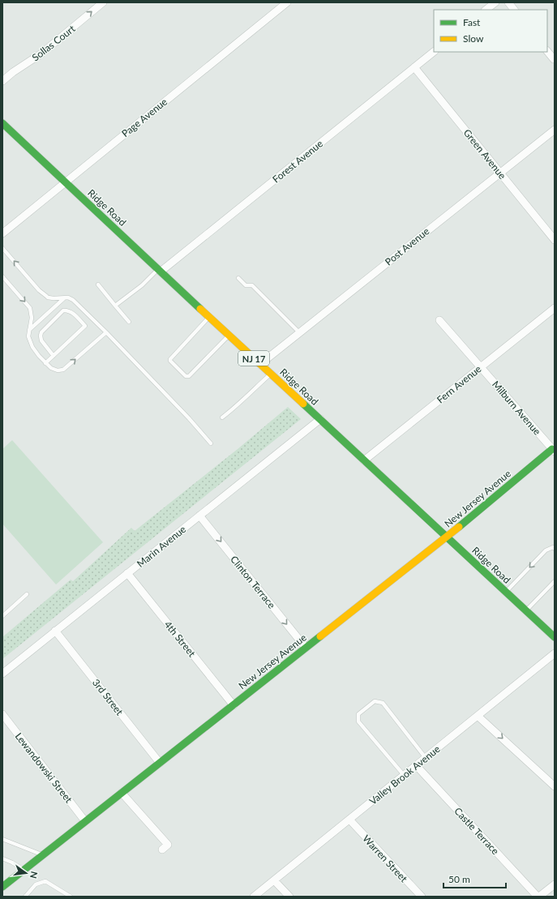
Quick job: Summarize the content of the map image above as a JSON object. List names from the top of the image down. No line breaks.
{"streets":{"main road":["Ridge Road","NJ 17","New Jersey Avenue"],"street":["Sollas Court","Page Avenue","Green Avenue","Forest Avenue","Post Avenue","Fern Avenue","Milburn Avenue","Marin Avenue","Clinton Terrace","4th Street","3rd Street","Lewandowski Street","Valley Brook Avenue","Castle Terrace","Warren Street"]},"crossings":[["Page Avenue","Ridge Road"],["Green Avenue","Forest Avenue"],["Green Avenue","Post Avenue"],["Forest Avenue","Ridge Road"],["Ridge Road","Post Avenue"],["Ridge Road","Fern Avenue"],["Ridge Road","New Jersey Avenue"],["Ridge Road","Marin Avenue"],["Fern Avenue","Milburn Avenue"],["Milburn Avenue","New Jersey Avenue"],["New Jersey Avenue","Clinton Terrace"],["New Jersey Avenue","4th Street"],["New Jersey Avenue","3rd Street"],["New Jersey Avenue","Lewandowski Street"],["Marin Avenue","Clinton Terrace"],["Marin Avenue","4th Street"],["Marin Avenue","3rd Street"],["Valley Brook Avenue","Castle Terrace"],["Valley Brook Avenue","Warren Street"]],"one_way":["Sollas Court","Clinton Terrace"],"legend":["Fast","Slow"],"scale_bar":"50 m","north":"right"}
